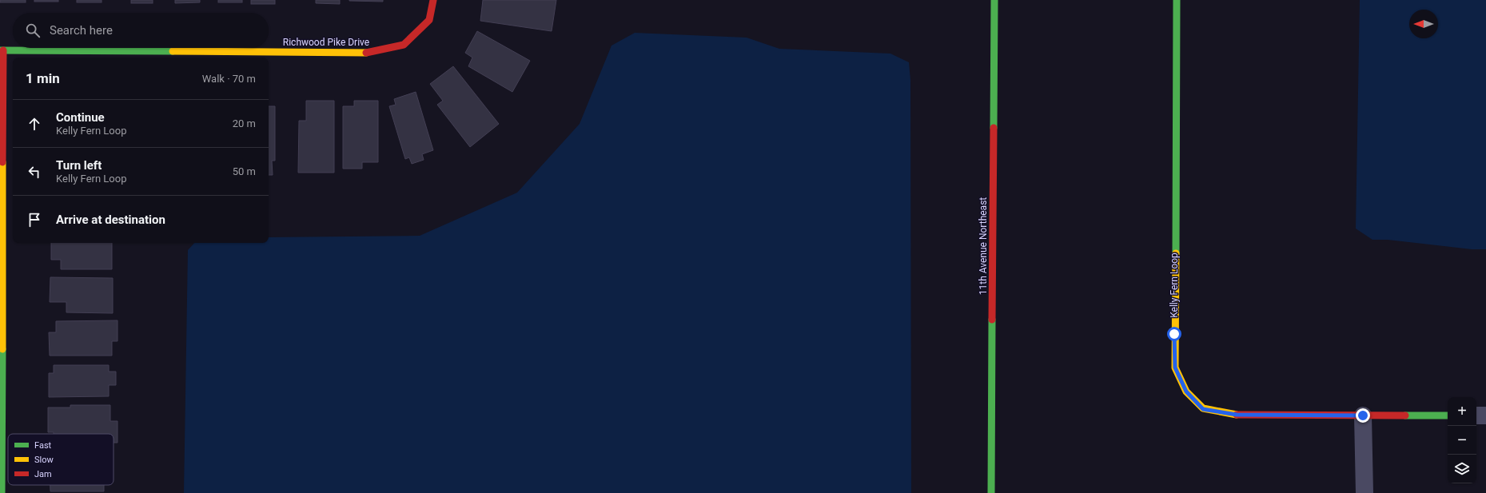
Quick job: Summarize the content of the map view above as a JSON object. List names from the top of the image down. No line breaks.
{"streets":{"street":["Richwood Pike Drive","11th Avenue Northeast","Kelly Fern Loop"]},"legend":["Fast","Slow","Jam"],"north":"left","page":{"search":"Search here","heading":["1 min","Walk · 70 m"],"list":[["Continue","Kelly Fern Loop","20 m"],["Turn left","Kelly Fern Loop","50 m"],"Arrive at destination"],"map_buttons":["+","−"]}}
